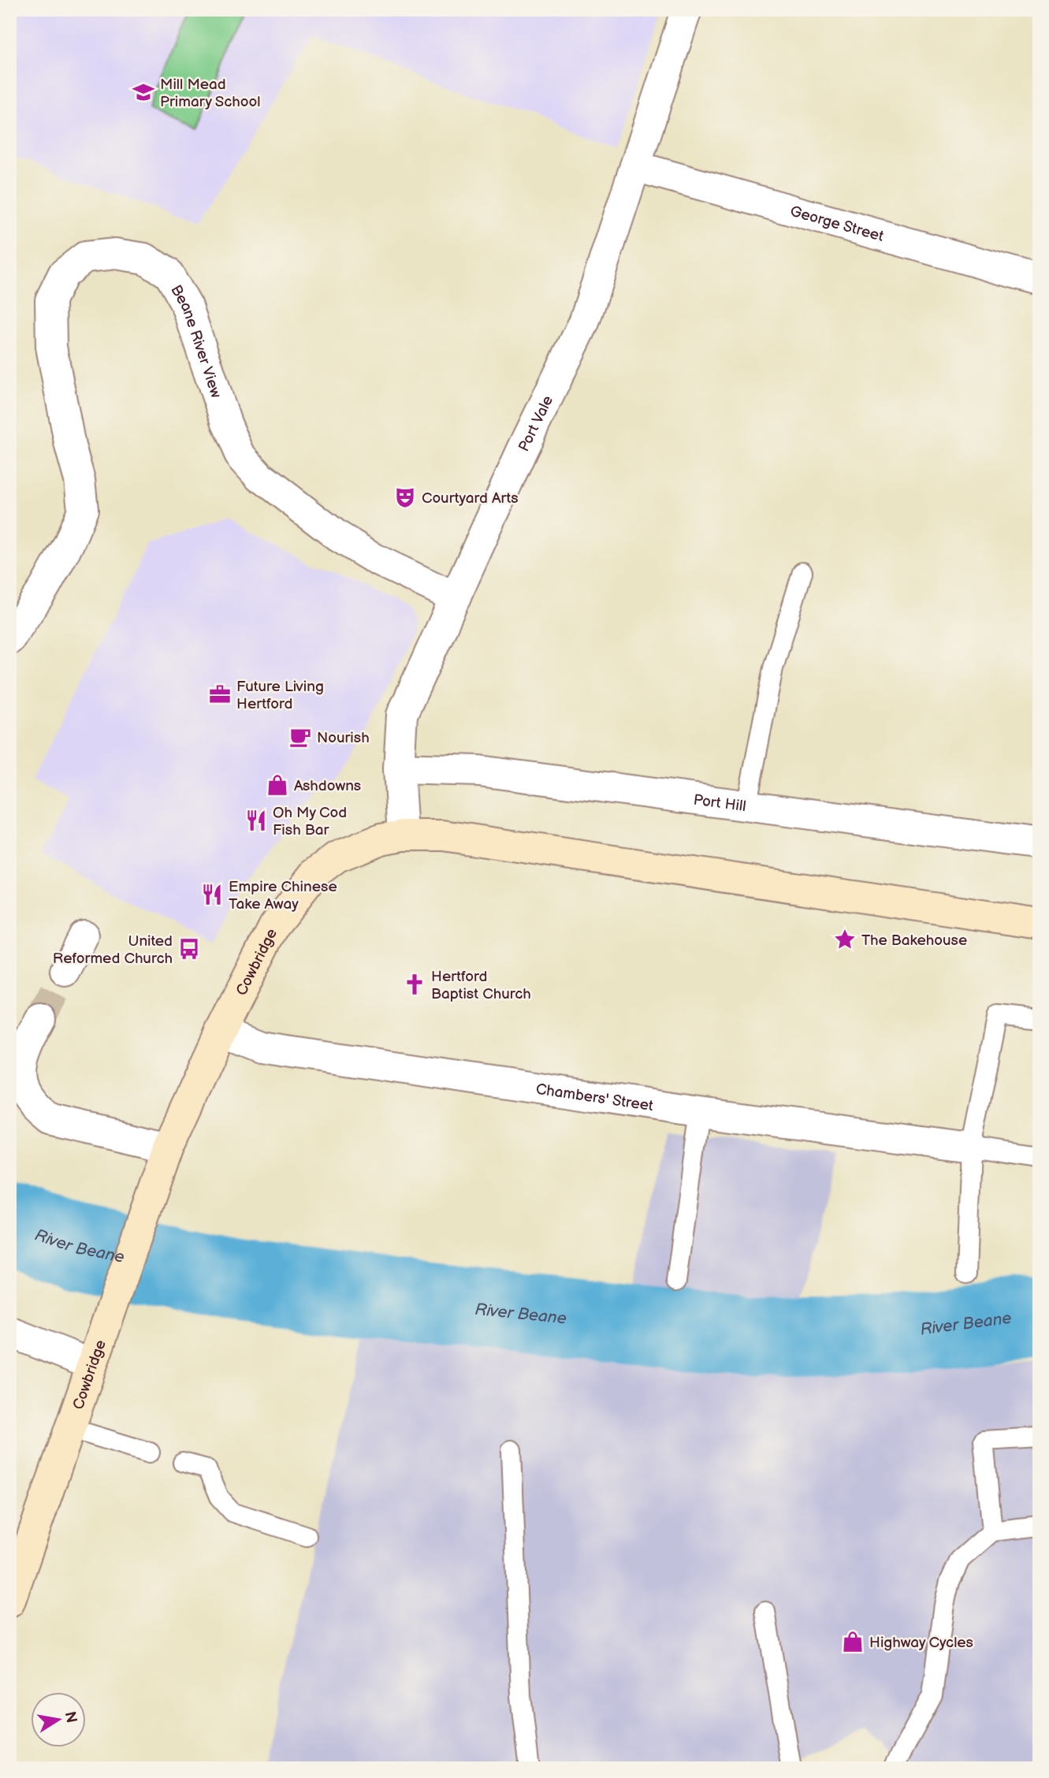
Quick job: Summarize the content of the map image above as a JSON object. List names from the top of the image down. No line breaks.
{"streets":{"main road":["Cowbridge"],"street":["George Street","Beane River View","Port Vale","Port Hill","Chambers' Street"]},"crossings":[["George Street","Port Vale"],["Beane River View","Port Vale"],["Port Vale","Port Hill"],["Port Vale","Cowbridge"],["Cowbridge","Chambers' Street"]],"water":["River Beane"],"places":{"school or university":["Mill Mead Primary School"],"theatre":["Courtyard Arts"],"office":["Future Living Hertford"],"cafe":["Nourish"],"shop":["Ashdowns","Highway Cycles"],"restaurant":["Oh My Cod Fish Bar","Empire Chinese Take Away"],"place":["The Bakehouse"],"bus stop":["United Reformed Church"],"church":["Hertford Baptist Church"]},"north":"right"}
